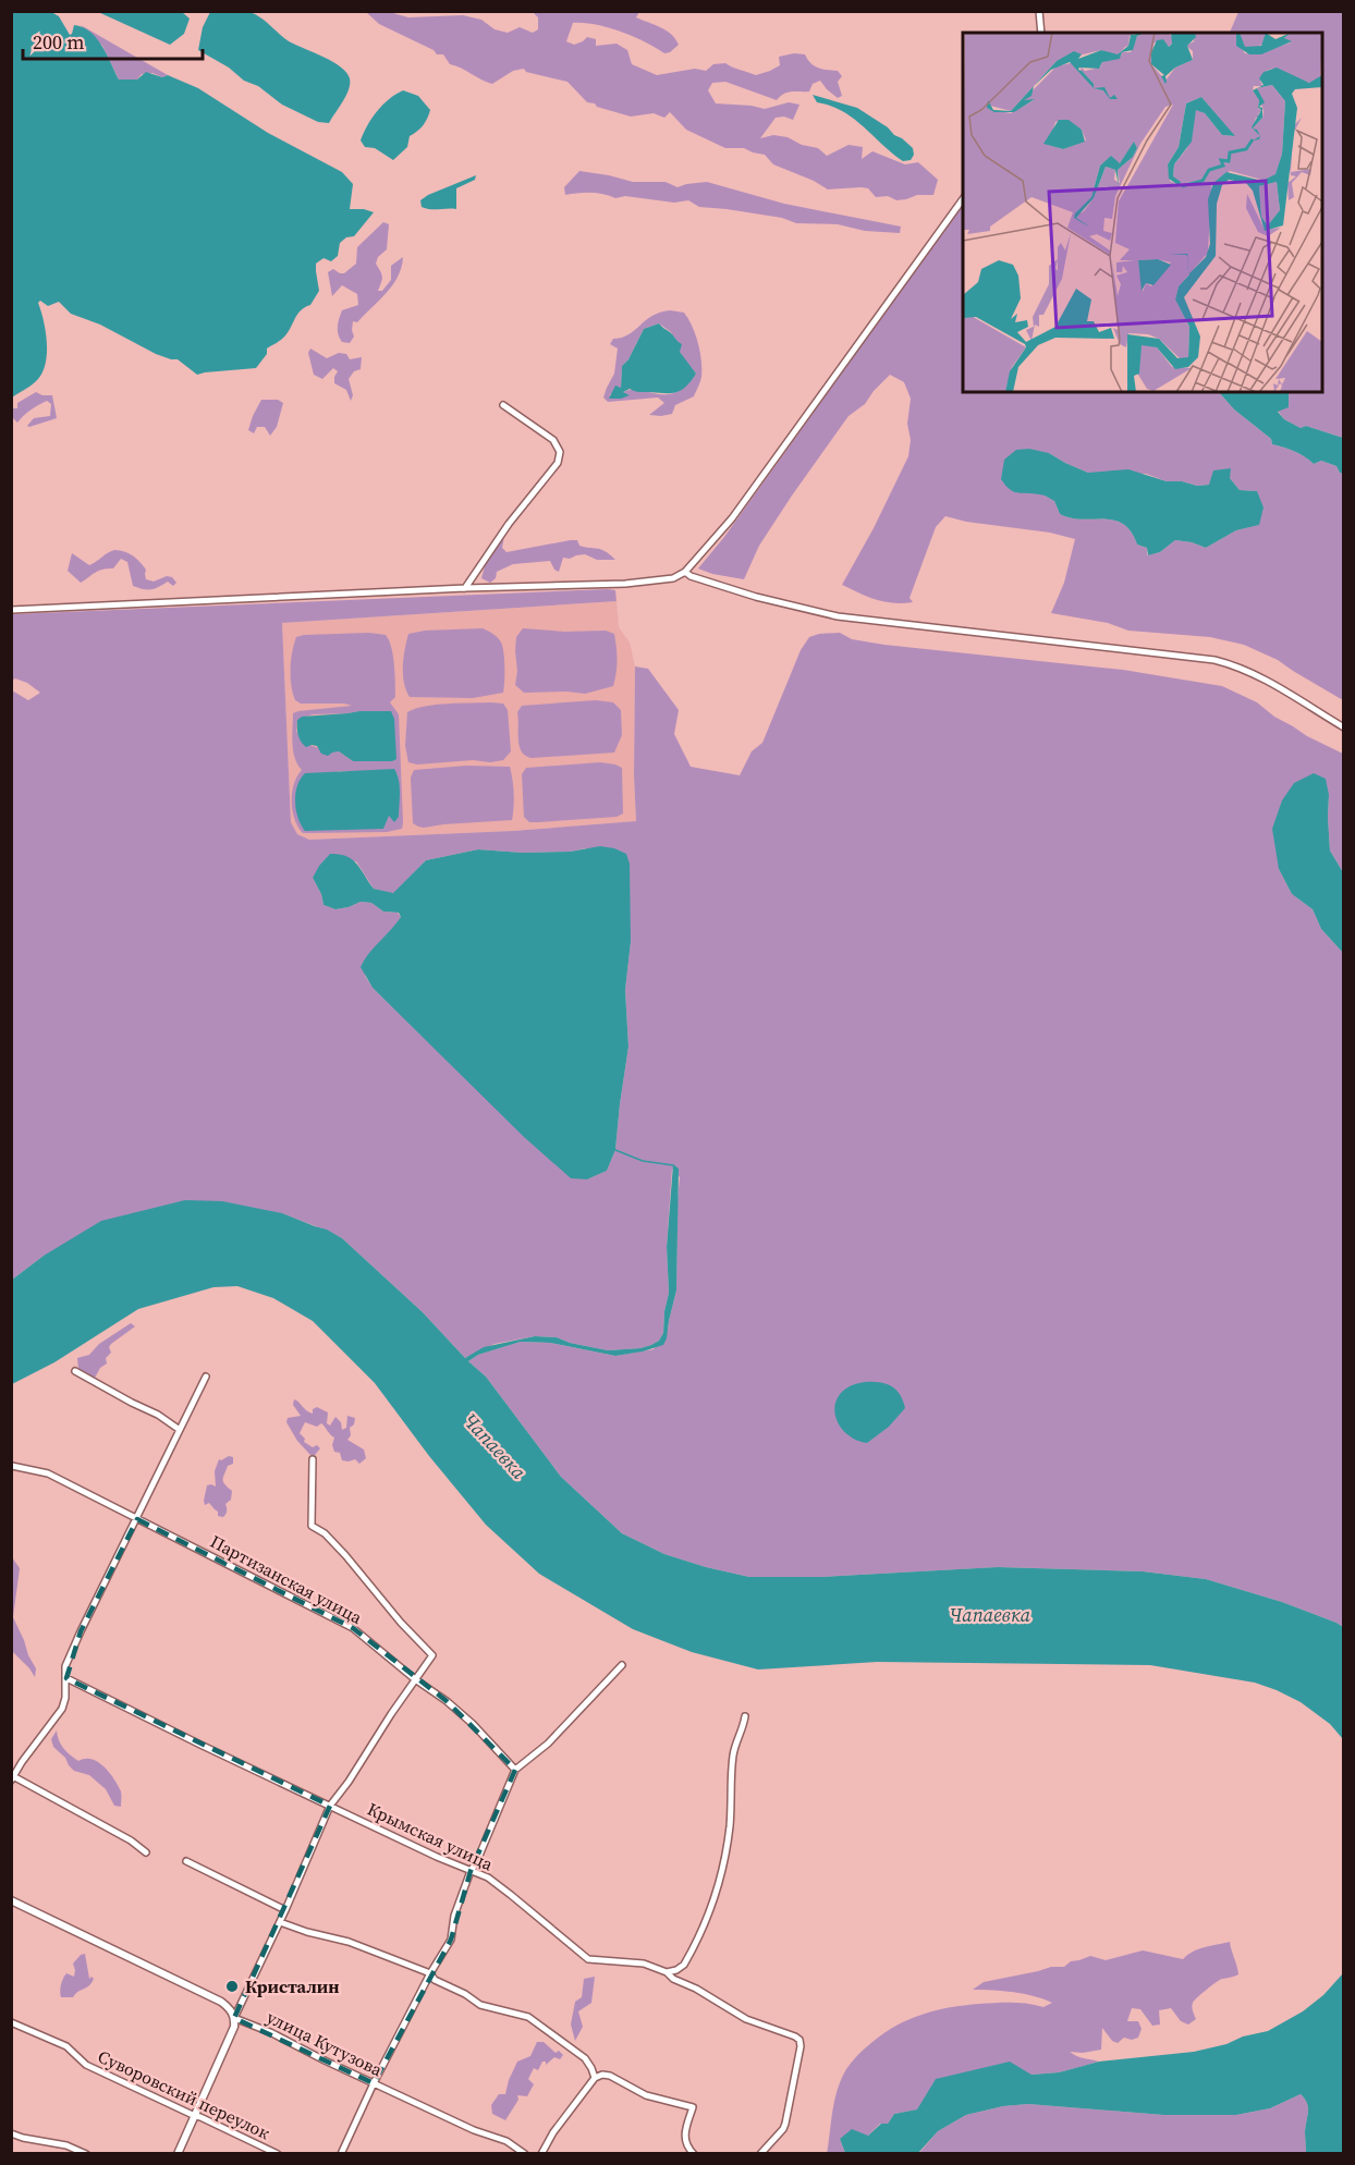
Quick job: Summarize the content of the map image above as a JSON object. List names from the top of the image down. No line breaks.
{"streets":{"street":["Партизанская улица","Крымская улица","улица Кутузова","Суворовский переулок"]},"water":["Чапаевка"],"places":["Кристалин"],"scale_bar":"200 m"}
